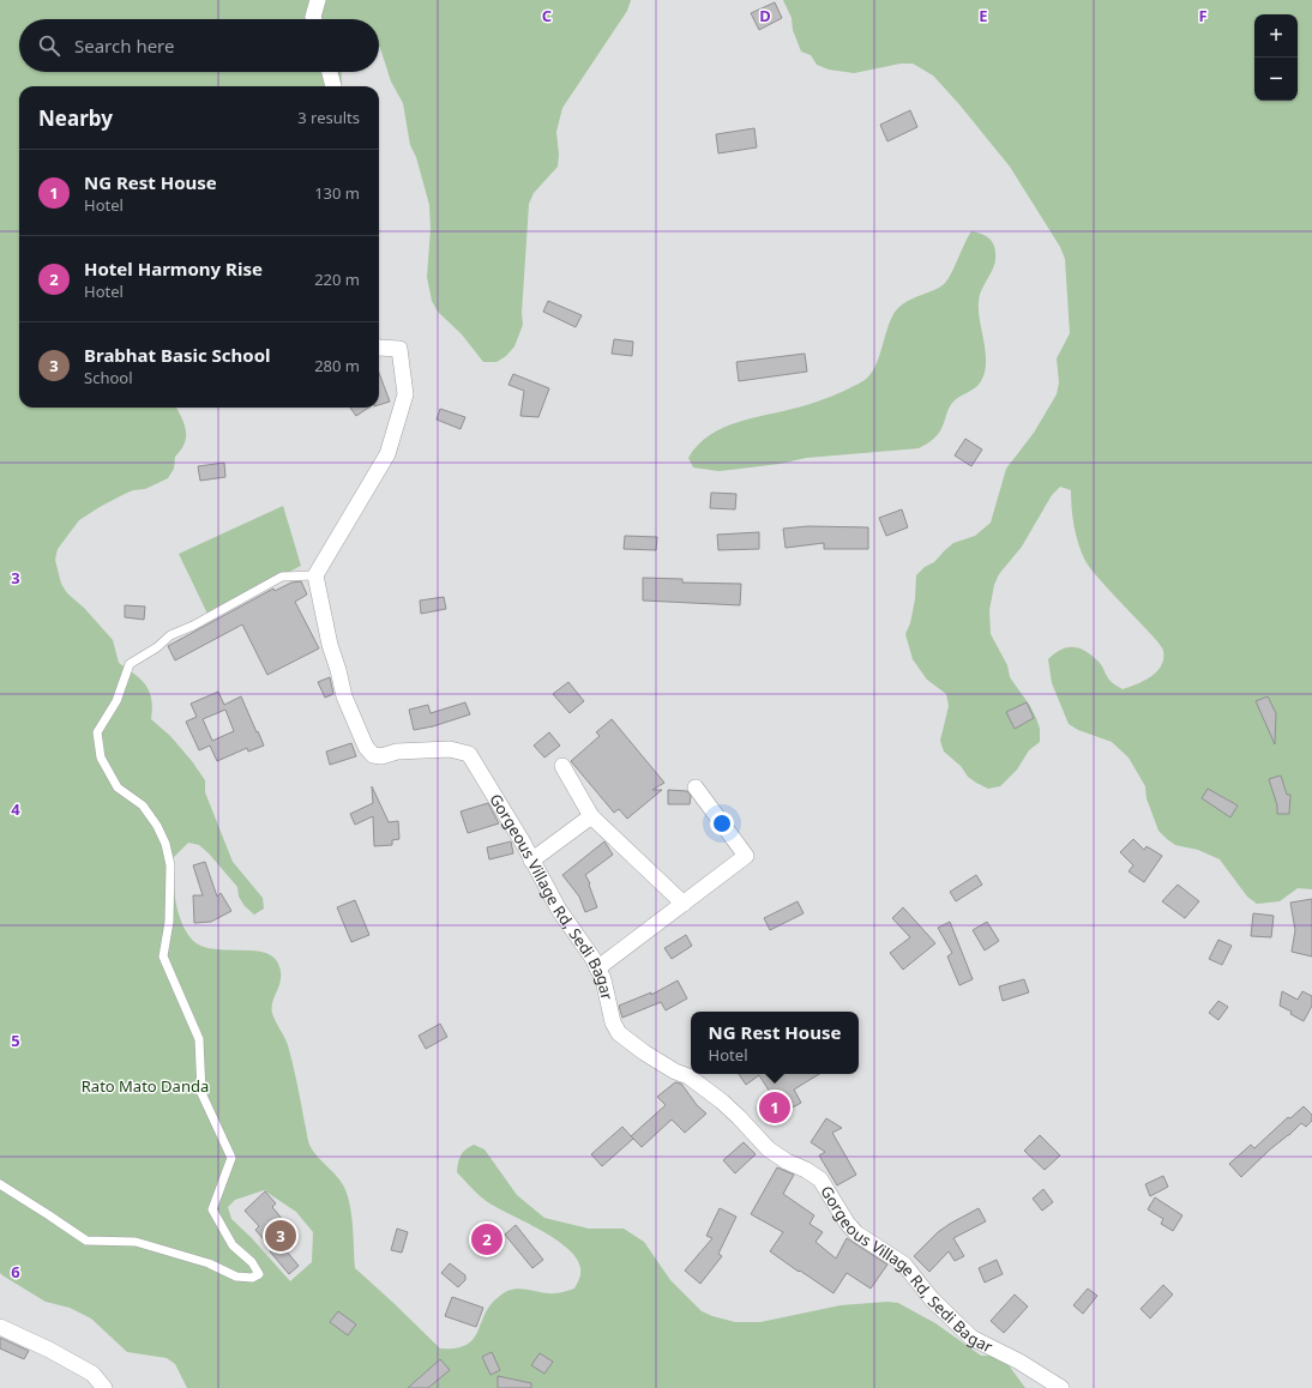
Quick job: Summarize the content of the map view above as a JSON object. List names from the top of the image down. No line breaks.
{"streets":{"street":["Gorgeous Village Rd, Sedi Bagar"]},"parks":["Rato Mato Danda"],"page":{"map_buttons":["+","−"],"search":"Search here","heading":["Nearby","3 results"],"list":[{"mark":"1","name":"NG Rest House","note":"Hotel","value":"130 m"},{"mark":"2","name":"Hotel Harmony Rise","note":"Hotel","value":"220 m"},{"mark":"3","name":"Brabhat Basic School","note":"School","value":"280 m"}],"popup":["NG Rest House","Hotel"],"pins":["1","3","2"]},"grid":{"columns":["C","D","E","F"],"rows":["3","4","5","6"]}}
